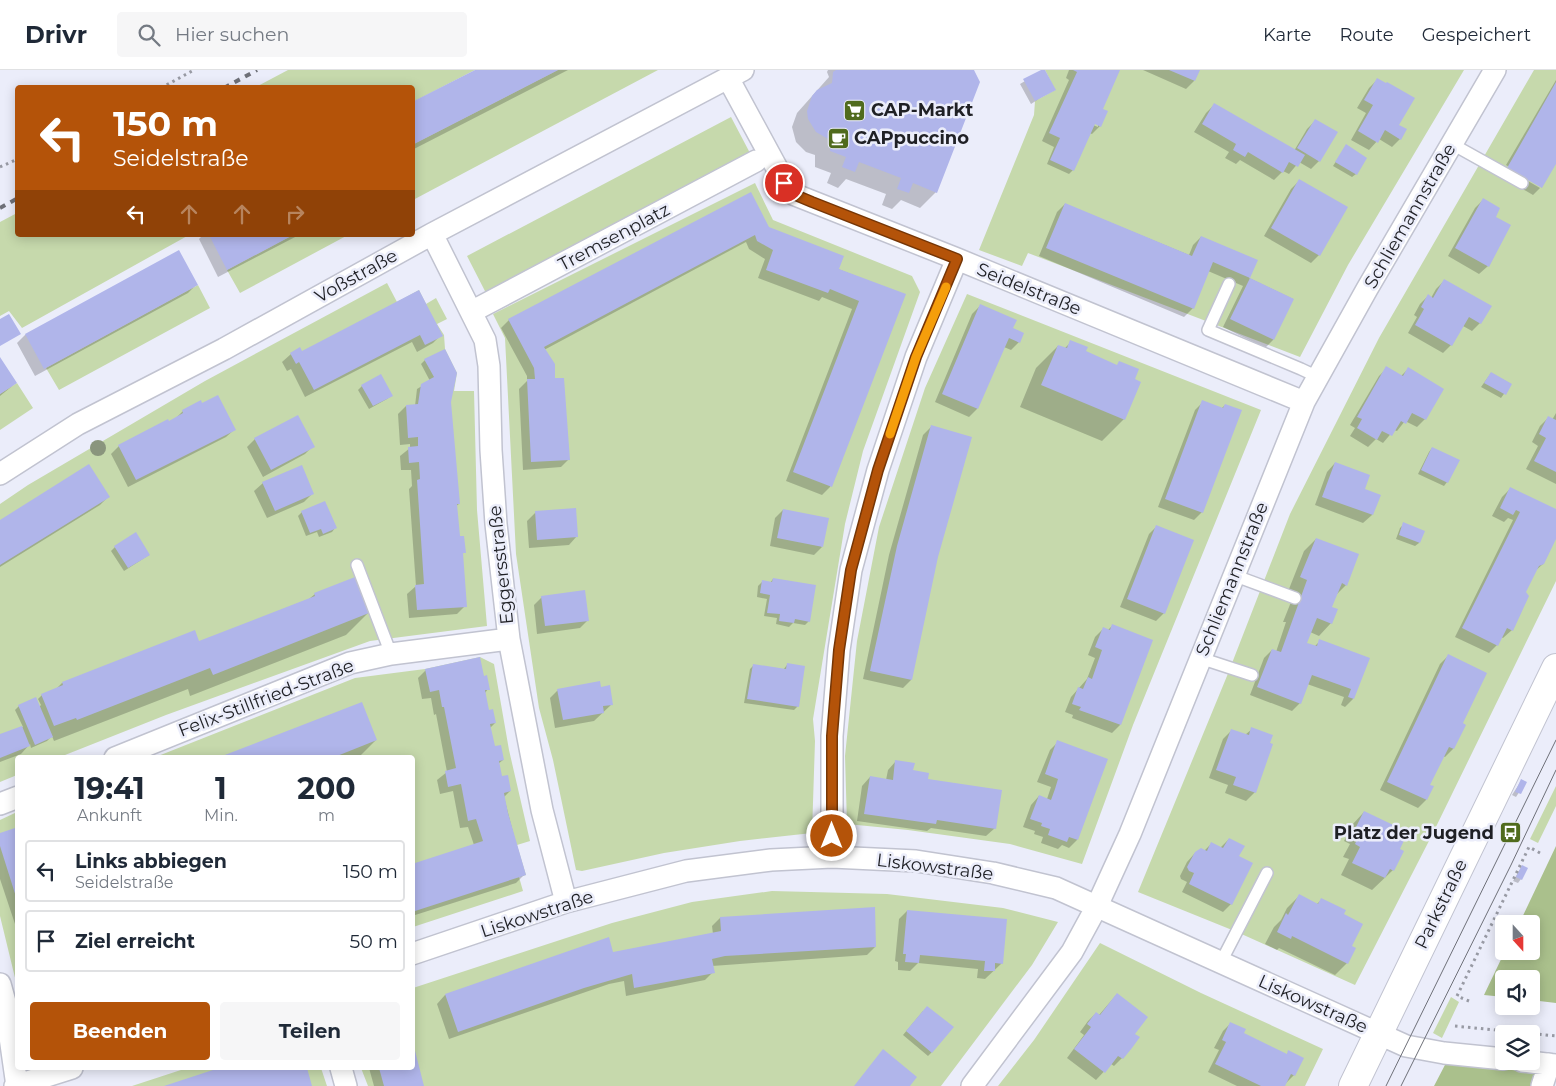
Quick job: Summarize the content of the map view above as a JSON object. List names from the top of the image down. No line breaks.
{"streets":{"main road":["Parkstraße"],"street":["Schliemannstraße","Tremsenplatz","Voßstraße","Seidelstraße","Eggersstraße","Felix-Stillfried-Straße","Liskowstraße"]},"crossings":[["Schliemannstraße","Seidelstraße"],["Schliemannstraße","Liskowstraße"],["Tremsenplatz","Eggersstraße"],["Voßstraße","Seidelstraße"],["Voßstraße","Eggersstraße"],["Eggersstraße","Felix-Stillfried-Straße"],["Eggersstraße","Liskowstraße"],["Liskowstraße","Parkstraße"]],"places":{"supermarket":["CAP-Markt"],"cafe":["CAPpuccino"],"bus stop":["Platz der Jugend"]},"north":"bottom","page":{"header":"Drivr","search":"Hier suchen","nav":["Karte","Route","Gespeichert"],"turn":["150 m","Seidelstraße"],"eta":["19:41","Ankunft","1","Min.","200","m"],"list":[{"name":"Links abbiegen","note":"Seidelstraße","value":"150 m"},{"name":"Ziel erreicht","value":"50 m"}],"buttons":["Beenden","Teilen"]}}
